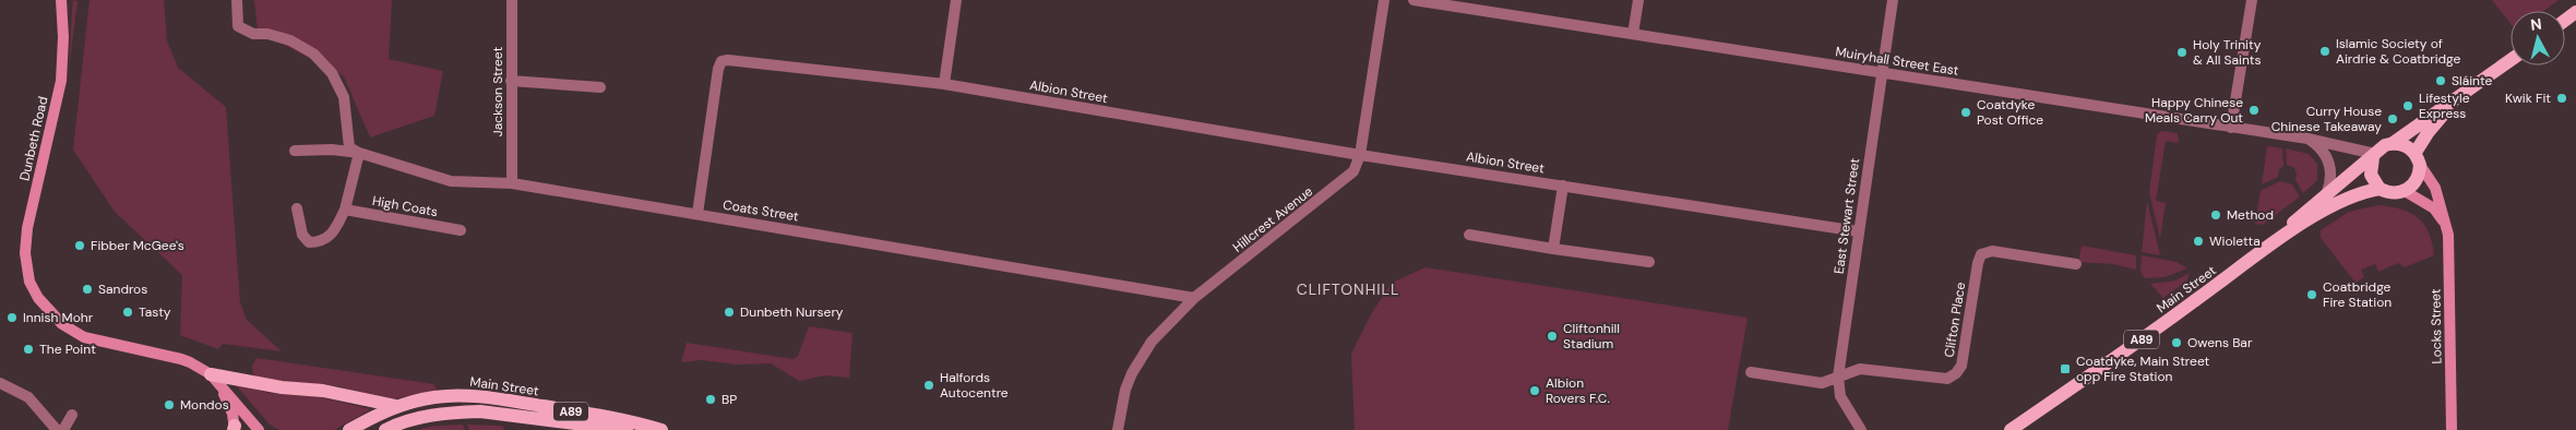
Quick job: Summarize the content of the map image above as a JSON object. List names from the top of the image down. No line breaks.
{"streets":{"main road":["Dunbeth Road","Main Street","Locks Street","A89"],"street":["Muiryhall Street East","Jackson Street","Albion Street","High Coats","Coats Street","East Stewart Street","Hillcrest Avenue","Clifton Place"]},"crossings":[["Muiryhall Street East","East Stewart Street"],["Muiryhall Street East","Main Street"],["Muiryhall Street East","Locks Street"],["Jackson Street","Coats Street"],["Albion Street","Coats Street"],["Albion Street","East Stewart Street"],["Albion Street","Hillcrest Avenue"],["Coats Street","Hillcrest Avenue"],["East Stewart Street","Clifton Place"],["Main Street","Locks Street"]],"districts":["CLIFTONHILL"],"places":{"other":["Islamic Society of Airdrie & Coatbridge","Holy Trinity & All Saints","Sláinte","Kwik Fit","Lifestyle Express","Happy Chinese Meals Carry Out","Coatdyke Post Office","Curry House Chinese Takeaway","Method","Wioletta","Fibber McGee's","Sandros","Coatbridge Fire Station","Tasty","Dunbeth Nursery","Innish Mohr","Cliftonhill Stadium","Owens Bar","The Point","Halfords Autocentre","Albion Rovers F.C.","BP","Mondos"],"transit":["Coatdyke, Main Street opp Fire Station"]},"north":"top"}
